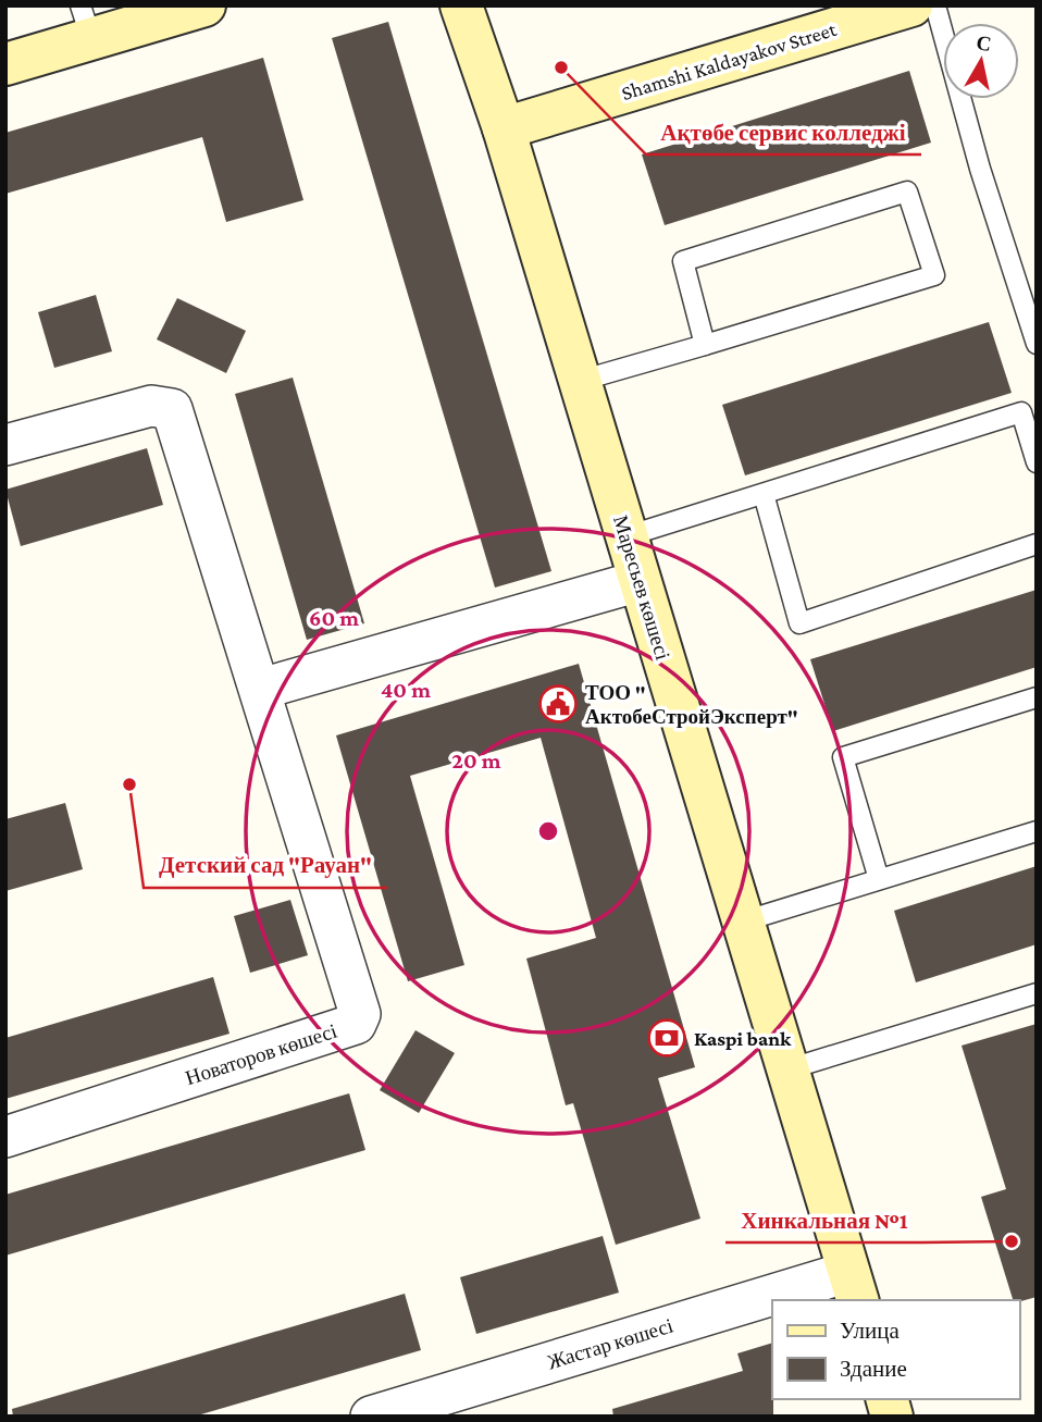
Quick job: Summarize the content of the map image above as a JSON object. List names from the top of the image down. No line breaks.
{"streets":{"main road":["Shamshi Kaldayakov Street","Маресьев көшесі"],"street":["Новаторов көшесі","Жастар көшесі"]},"crossings":[["Shamshi Kaldayakov Street","Маресьев көшесі"],["Маресьев көшесі","Жастар көшесі"]],"places":{"other":["Ақтөбе сервис колледжі","Детский сад \"Рауан\"","Хинкальная №1"],"public building":["ТОО \" АктобеСтройЭксперт\""],"bank":["Kaspi bank"]},"legend":["Улица","Здание"],"north":"top","rings":["60 m","40 m","20 m"]}
